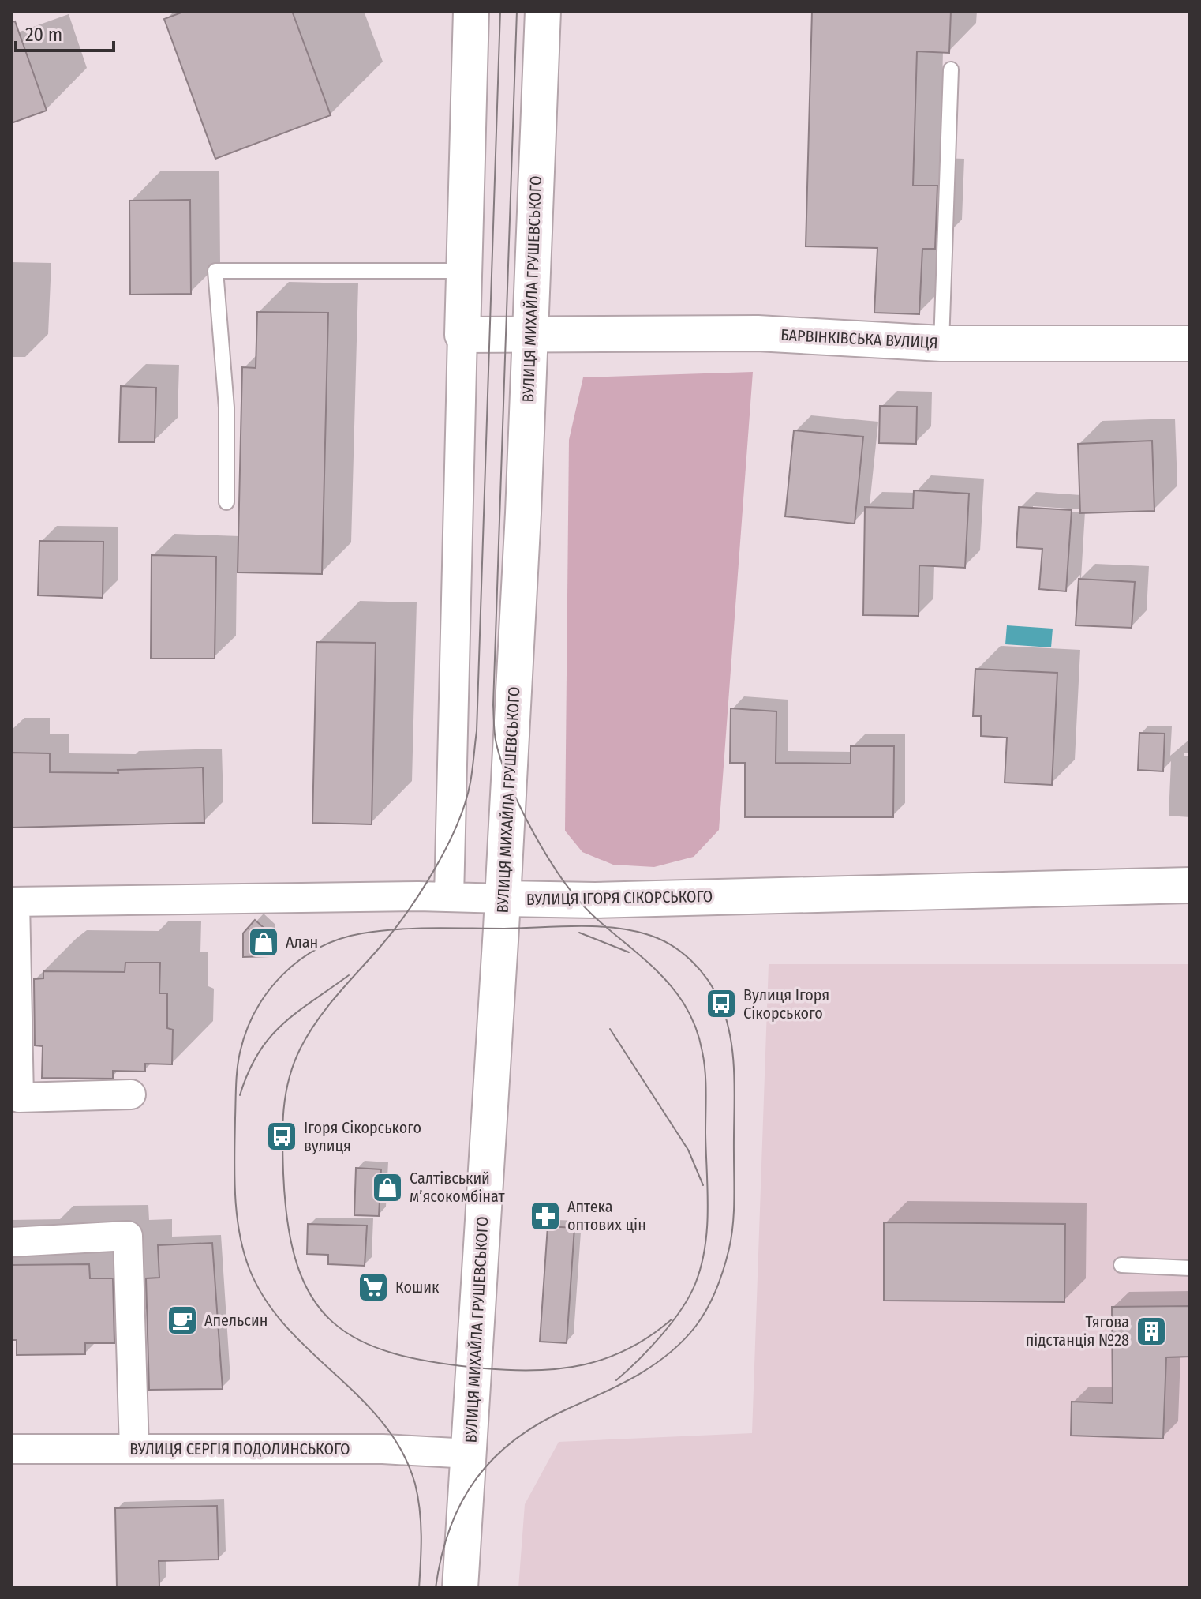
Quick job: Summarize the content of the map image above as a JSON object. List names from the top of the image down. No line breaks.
{"streets":{"street":["ВУЛИЦЯ МИХАЙЛА ГРУШЕВСЬКОГО","БАРВІНКІВСЬКА ВУЛИЦЯ","ВУЛИЦЯ ІГОРЯ СІКОРСЬКОГО","ВУЛИЦЯ СЕРГІЯ ПОДОЛИНСЬКОГО"]},"crossings":[["ВУЛИЦЯ МИХАЙЛА ГРУШЕВСЬКОГО","БАРВІНКІВСЬКА ВУЛИЦЯ"],["ВУЛИЦЯ МИХАЙЛА ГРУШЕВСЬКОГО","ВУЛИЦЯ ІГОРЯ СІКОРСЬКОГО"],["ВУЛИЦЯ МИХАЙЛА ГРУШЕВСЬКОГО","ВУЛИЦЯ СЕРГІЯ ПОДОЛИНСЬКОГО"]],"places":{"shop":["Алан","Салтівський мʼясокомбінат"],"bus stop":["Вулиця Ігоря Сікорського","Ігоря Сікорського вулиця"],"pharmacy":["Аптека оптових цін"],"supermarket":["Кошик"],"cafe":["Апельсин"],"building":["Тягова пiдстанцiя №28"]},"scale_bar":"20 m"}
